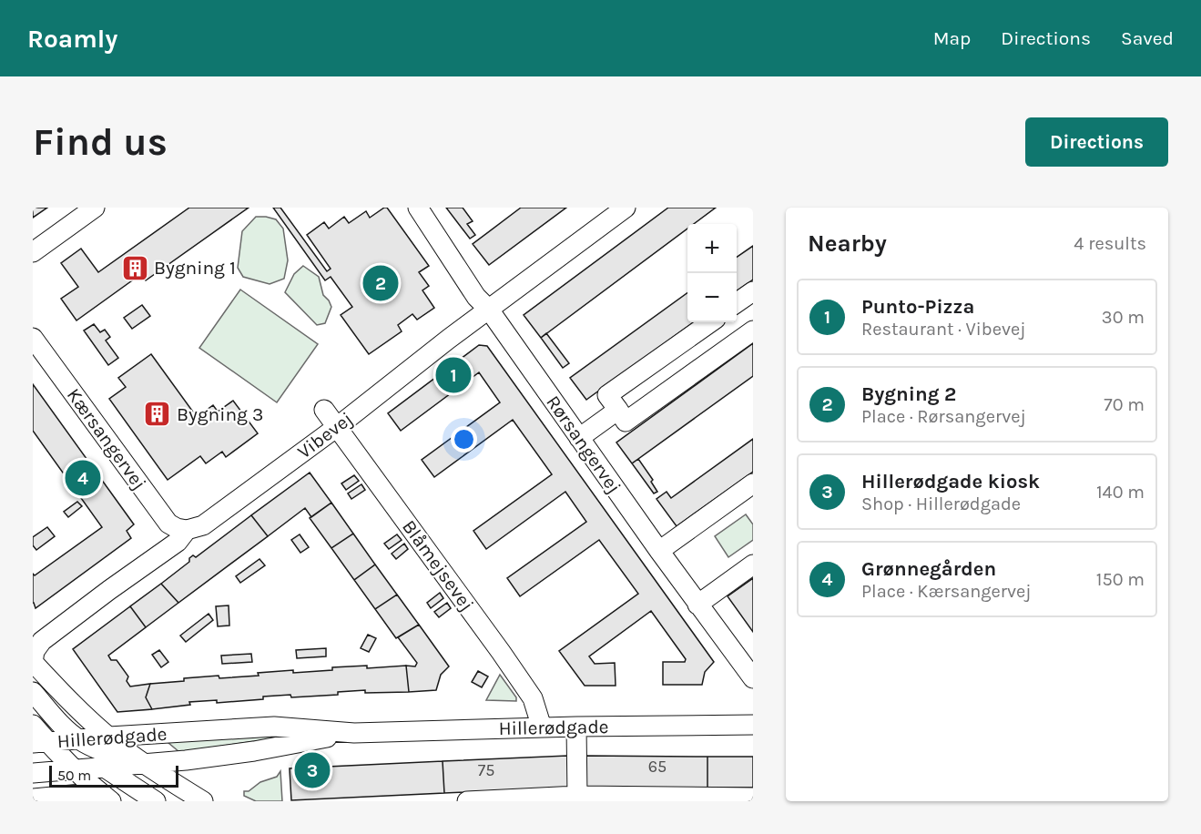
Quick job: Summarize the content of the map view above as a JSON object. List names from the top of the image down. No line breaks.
{"streets":{"street":["Vibevej","Kærsangervej","Rørsangervej","Blåmejsevej","Hillerødgade"]},"crossings":[["Vibevej","Kærsangervej"],["Vibevej","Rørsangervej"],["Vibevej","Blåmejsevej"],["Blåmejsevej","Hillerødgade"]],"places":{"building":["Bygning 1","Bygning 3"]},"house_numbers":["65","75"],"scale_bar":"50 m","page":{"header":"Roamly","nav":["Map","Directions","Saved"],"buttons":"Directions","title":"Find us","heading":["Nearby","4 results"],"map_buttons":["+","−"],"pins":["2","1","4","3"],"list":[{"mark":"1","name":"Punto-Pizza","note":"Restaurant · Vibevej","value":"30 m"},{"mark":"2","name":"Bygning 2","note":"Place · Rørsangervej","value":"70 m"},{"mark":"3","name":"Hillerødgade kiosk","note":"Shop · Hillerødgade","value":"140 m"},{"mark":"4","name":"Grønnegården","note":"Place · Kærsangervej","value":"150 m"}],"scale":"50 m"}}
